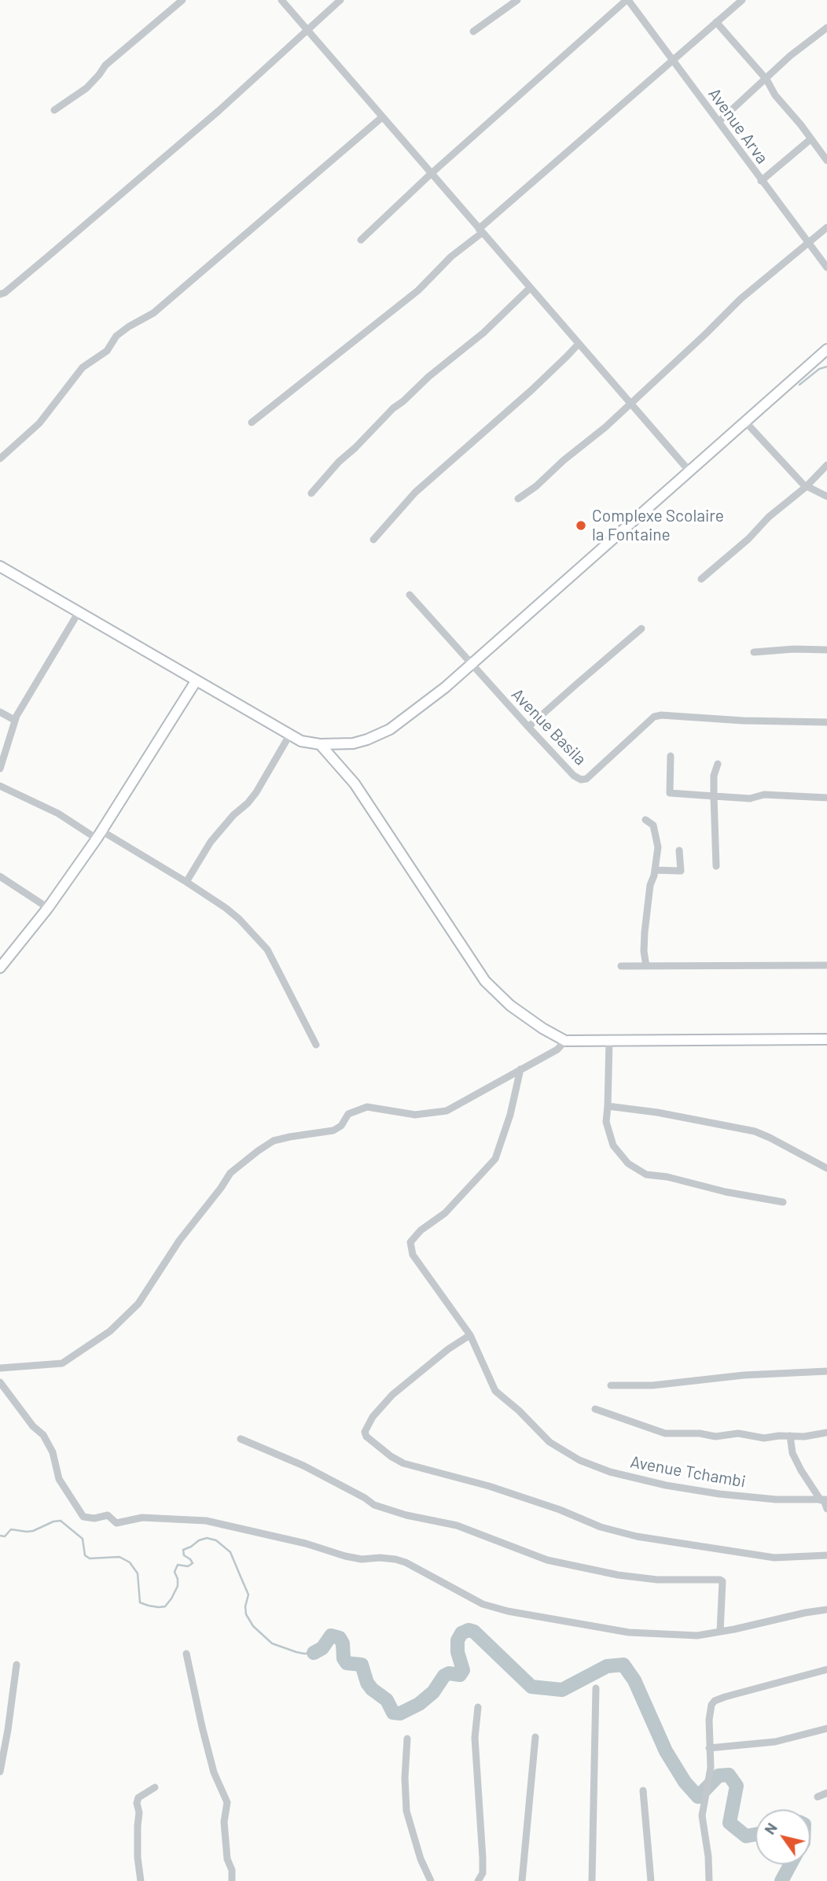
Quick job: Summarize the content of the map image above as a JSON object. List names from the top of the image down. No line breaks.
{"streets":{"street":["Avenue Arva","Avenue Basila","Avenue Tchambi"]},"places":["Complexe Scolaire la Fontaine"],"north":"top left"}
